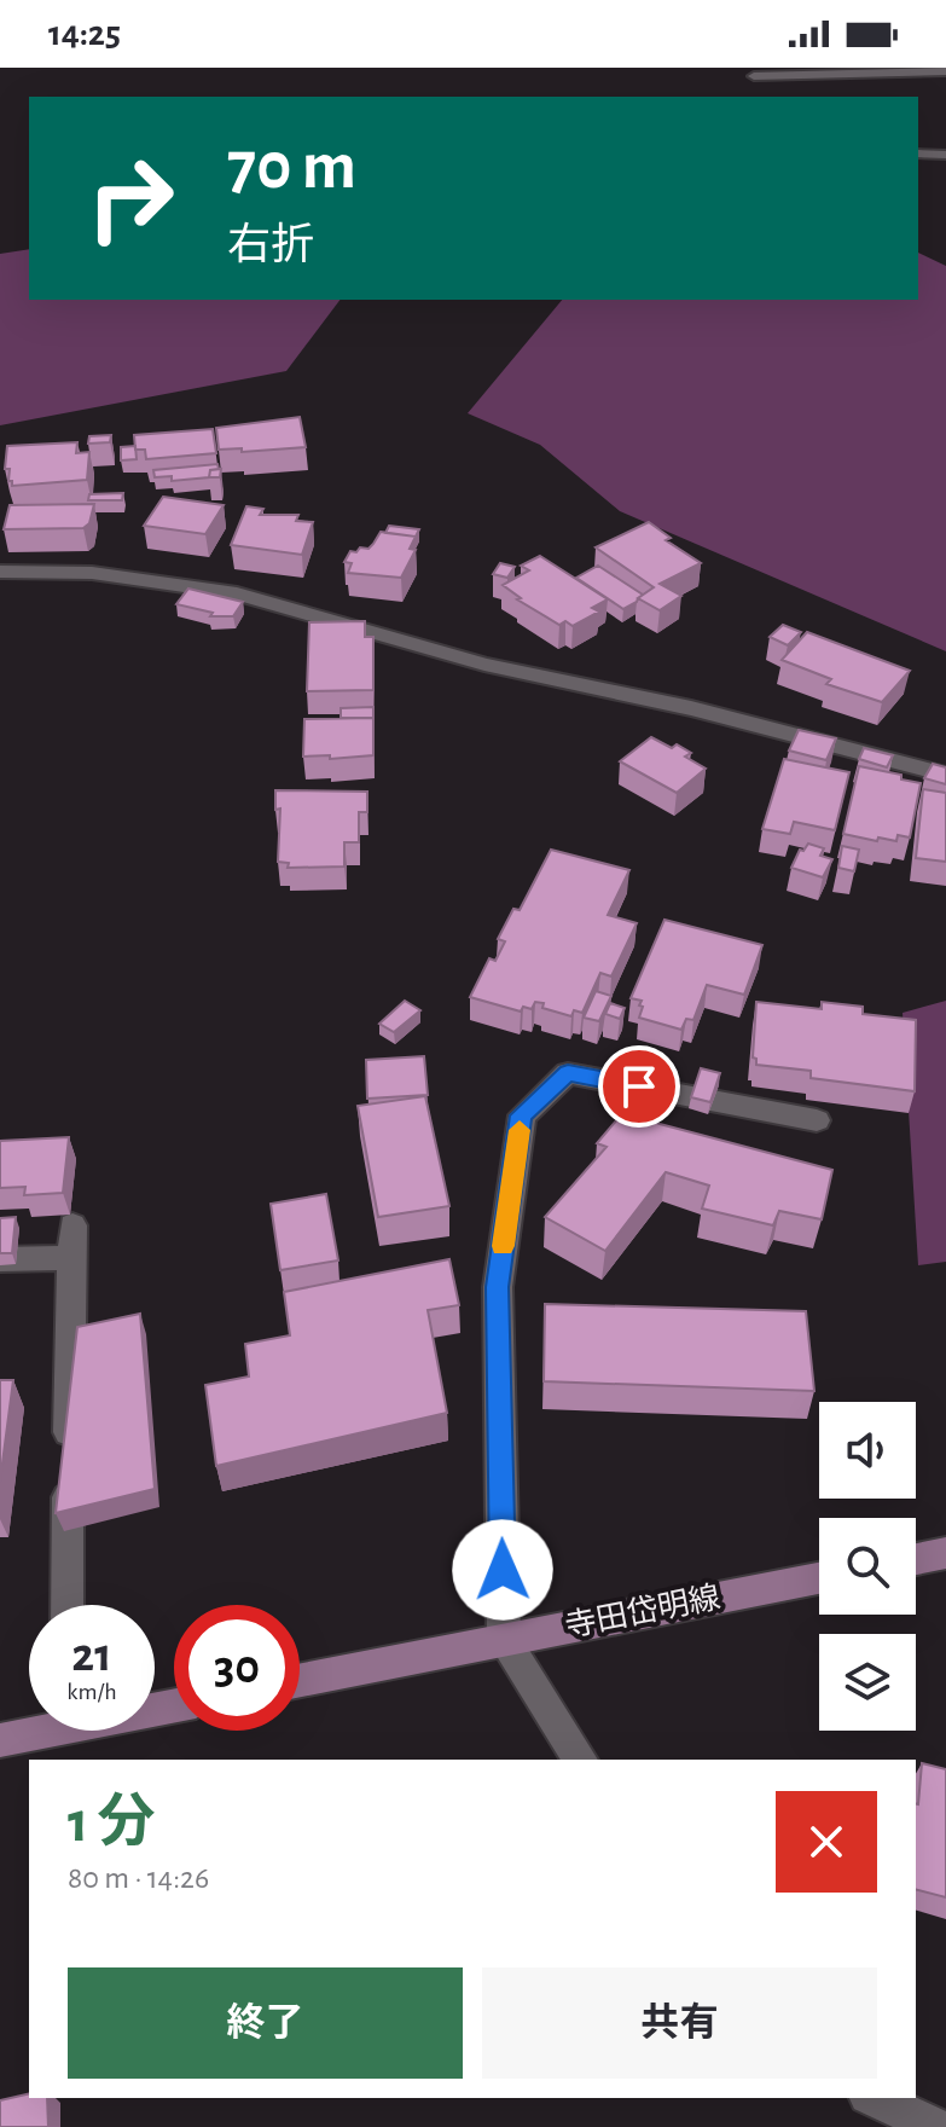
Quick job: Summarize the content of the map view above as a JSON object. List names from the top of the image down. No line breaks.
{"streets":{"main road":["寺田岱明線"]},"page":{"status":"14:25","turn":["70 m","右折"],"speed":"21 km/h","limit":"30","heading":["1 分","80 m · 14:26"],"buttons":["終了","共有"]}}
